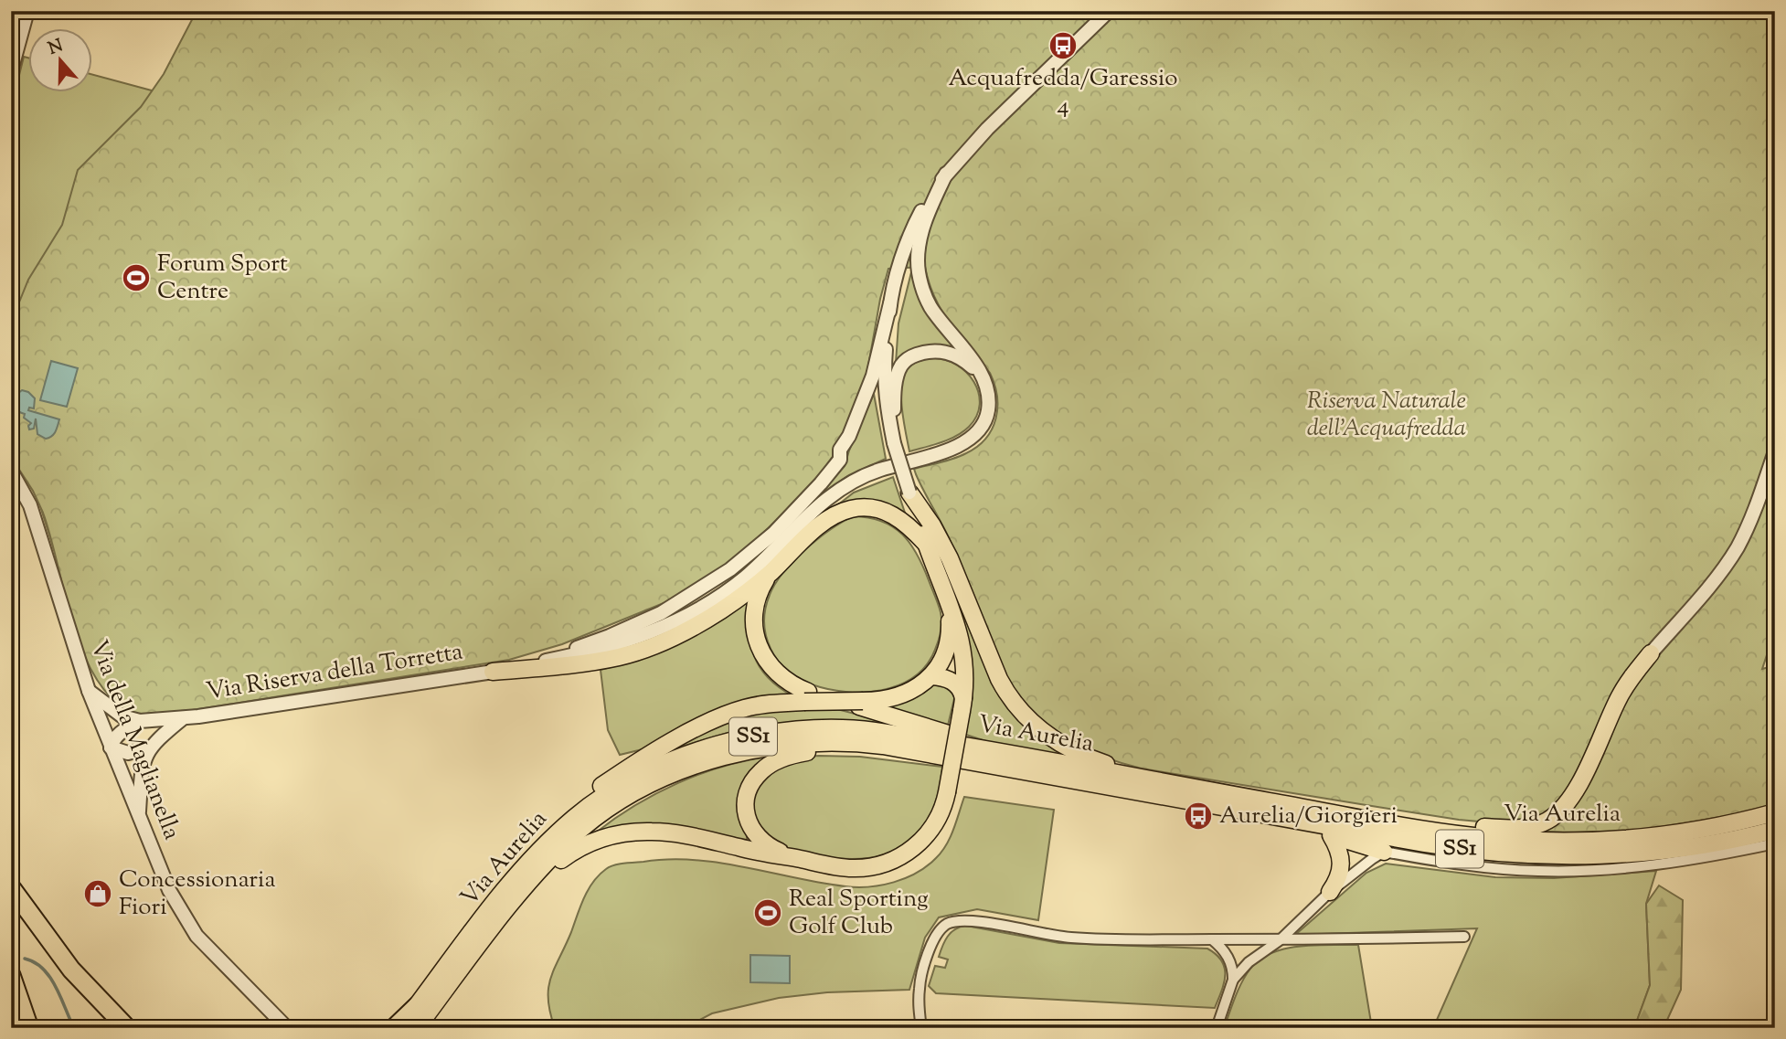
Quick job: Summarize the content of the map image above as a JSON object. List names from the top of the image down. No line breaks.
{"streets":{"highway":["Via Aurelia","SS1"],"street":["Via Riserva della Torretta","Via della Maglianella"]},"parks":["Riserva Naturale dell'Acquafredda"],"places":{"bus stop":["Acquafredda/Garessio 4","Aurelia/Giorgieri"],"sports":["Forum Sport Centre","Real Sporting Golf Club"],"shop":["Concessionaria Fiori"]},"north":"top"}
